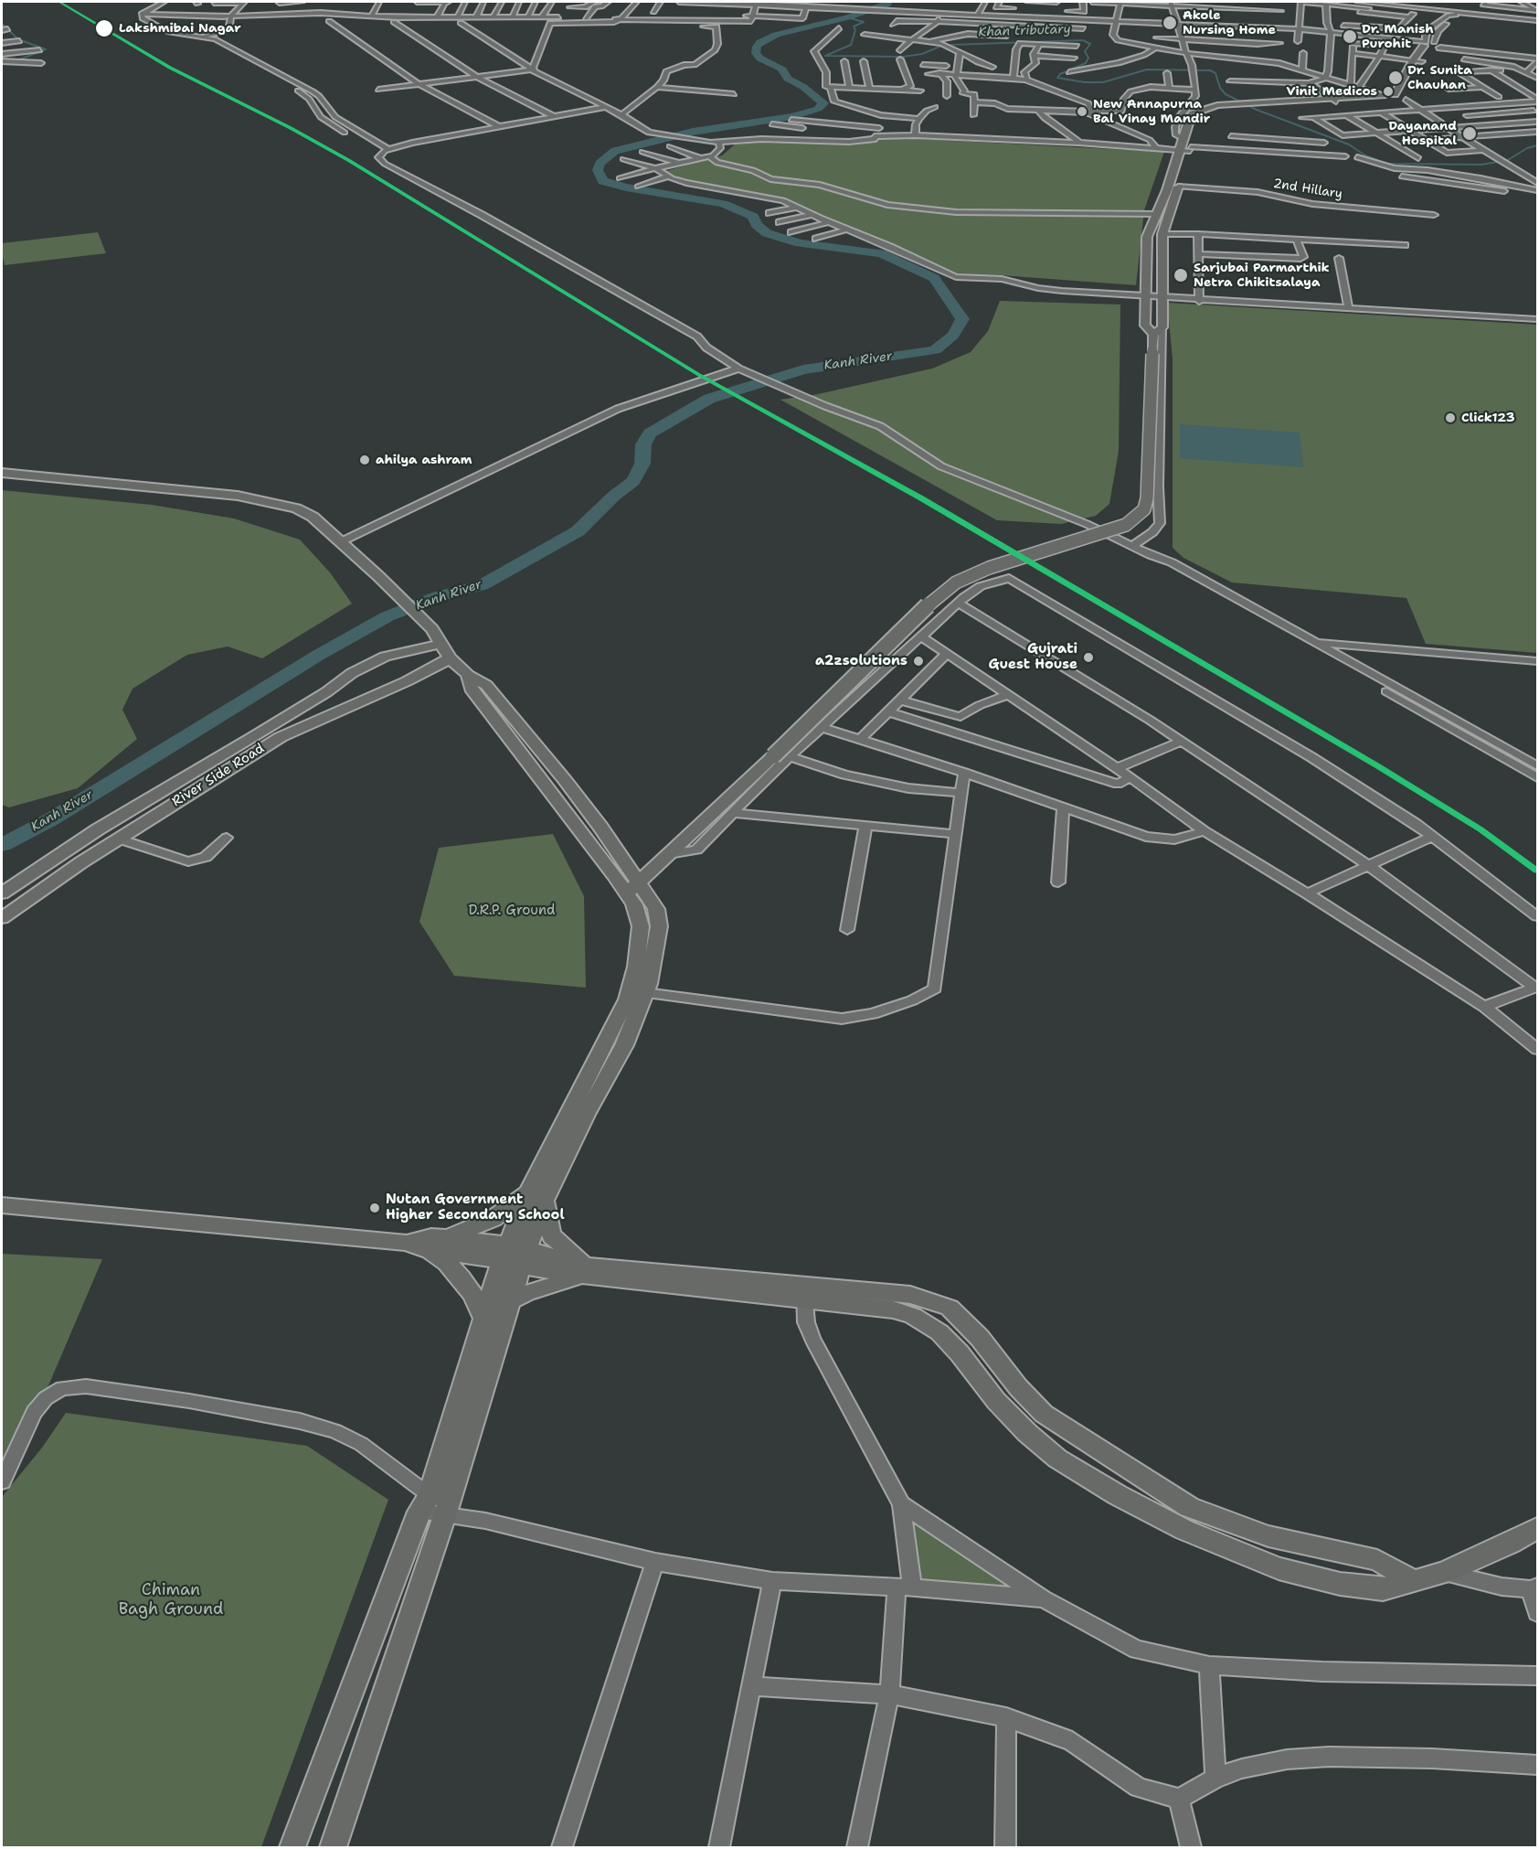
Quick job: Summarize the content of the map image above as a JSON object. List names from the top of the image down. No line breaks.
{"streets":{"main road":["River Side Road"],"street":["2nd Hillary"]},"water":["Khan tributary","Kanh River"],"parks":["D.R.P. Ground","Chiman Bagh Ground"],"places":["Akole Nursing Home","Lakshmibai Nagar","Dr. Manish Purohit","Dr. Sunita Chauhan","Vinit Medicos","New Annapurna Bal Vinay Mandir","Dayanand Hospital","Sarjubai Parmarthik Netra Chikitsalaya","Click123","ahilya ashram","Gujrati Guest House","a2zsolutions","Nutan Government Higher Secondary School"]}
